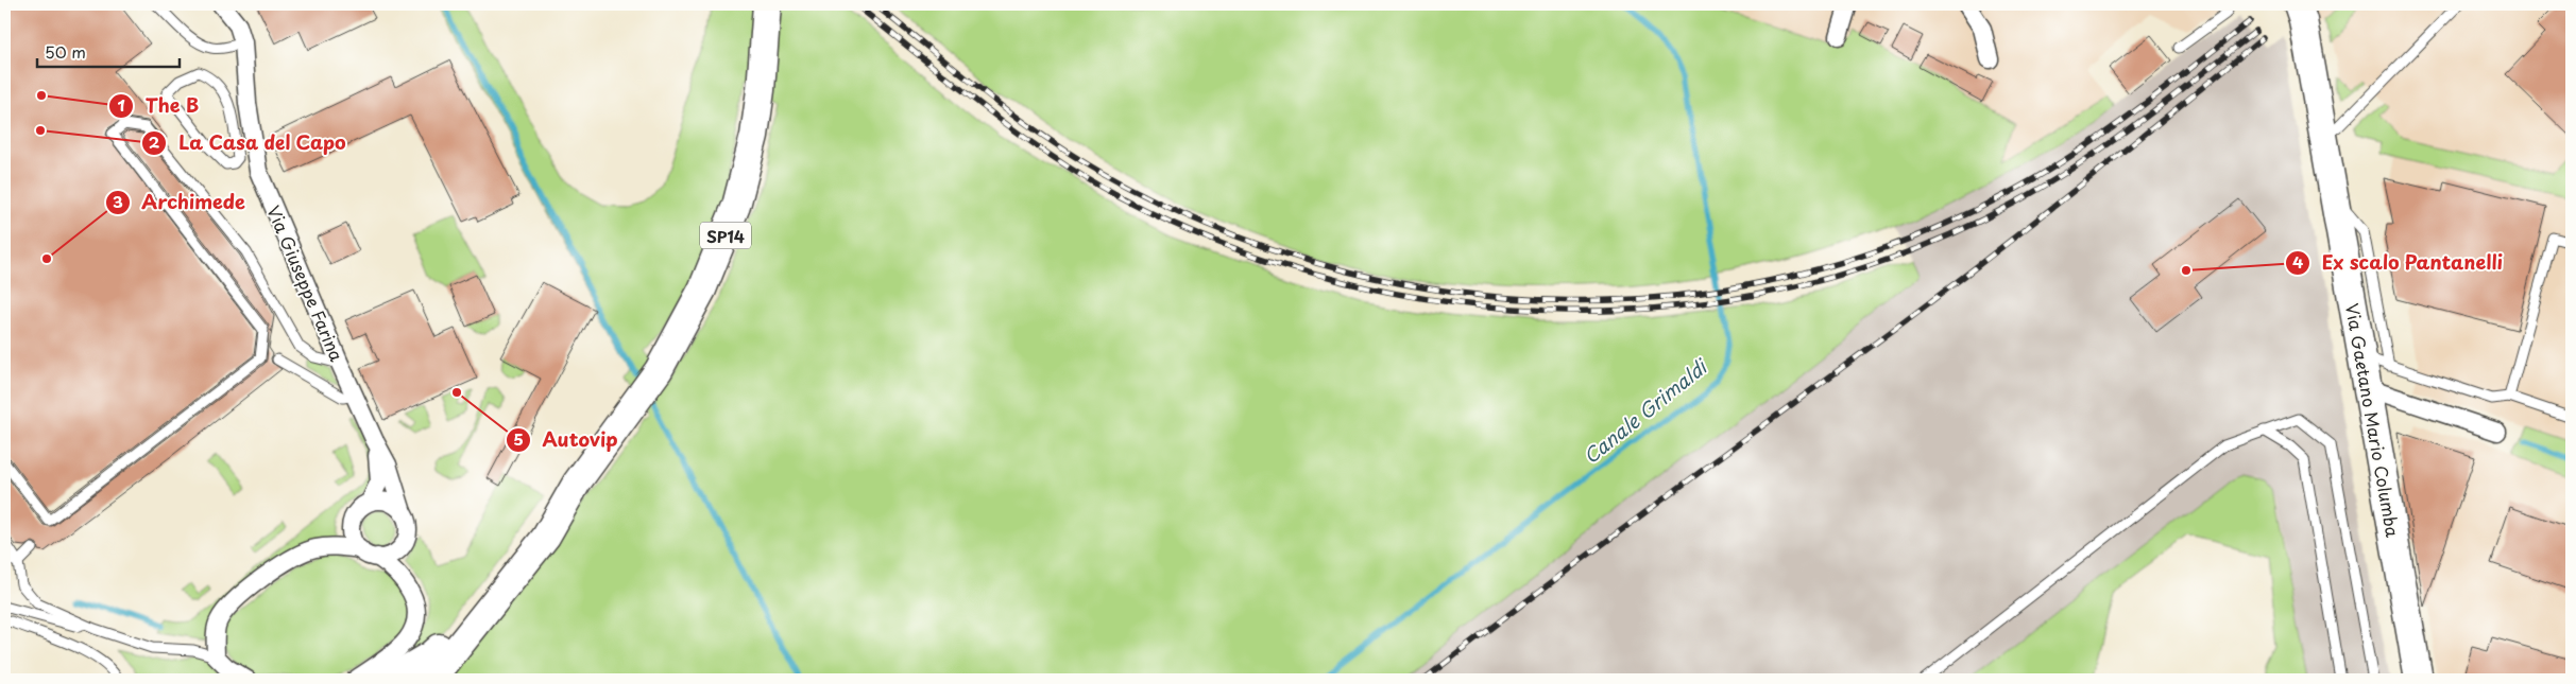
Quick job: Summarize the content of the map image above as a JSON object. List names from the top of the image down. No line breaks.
{"streets":{"main road":["SP14","Via Gaetano Mario Columba"],"street":["Via Giuseppe Farina"]},"water":["Canale Grimaldi"],"places":["The B","La Casa del Capo","Archimede","Ex scalo Pantanelli","Autovip"],"scale_bar":"50 m"}
